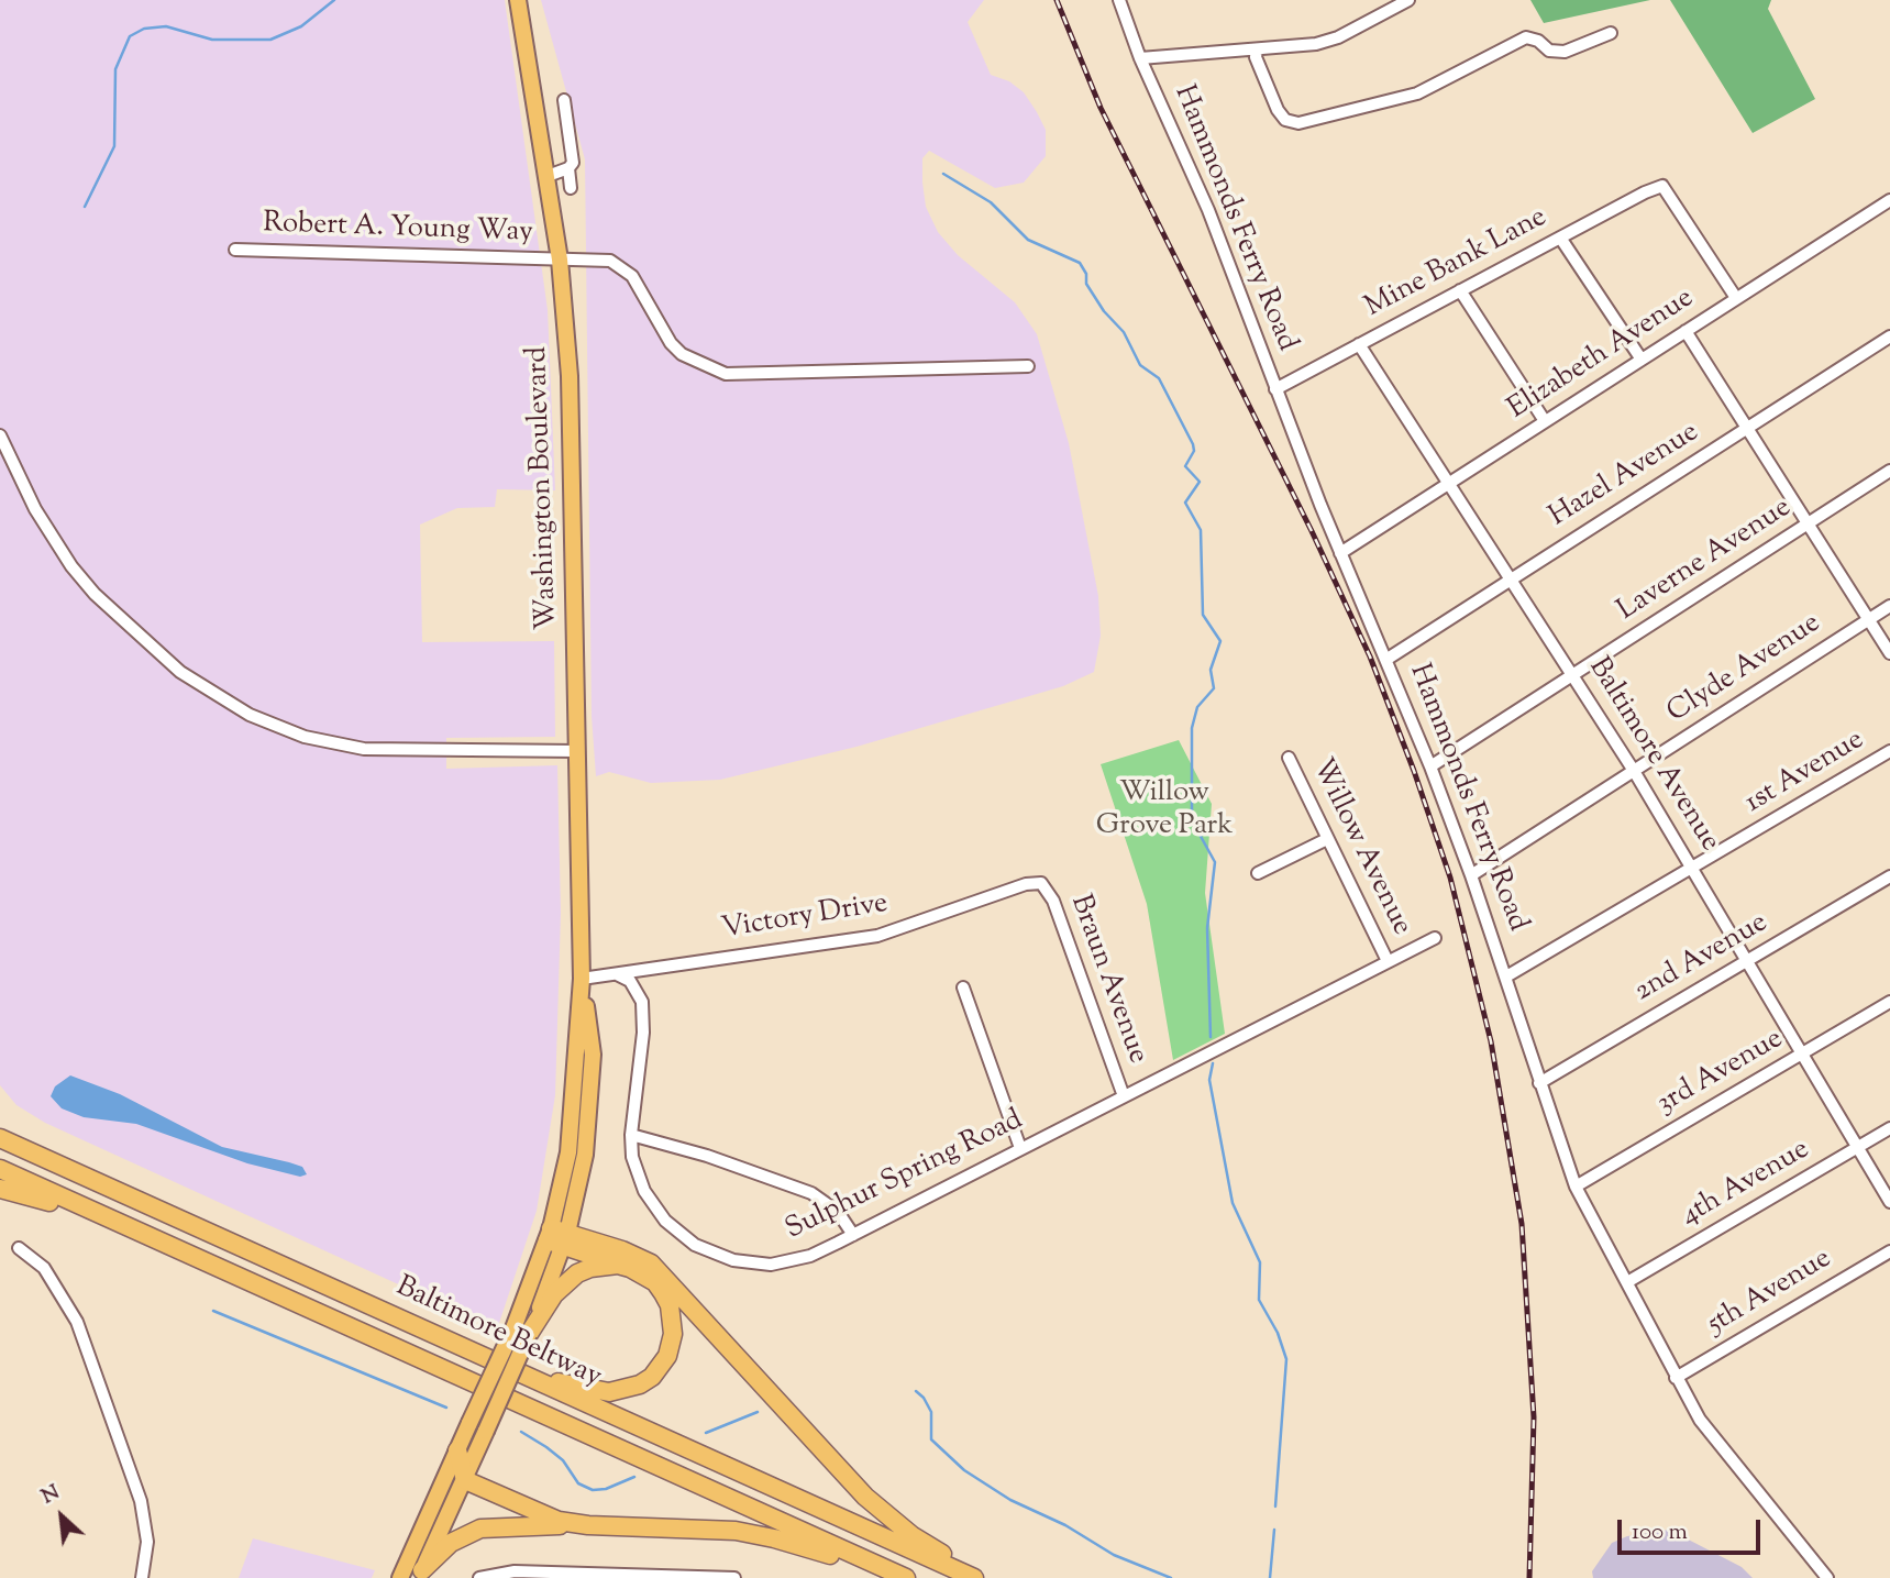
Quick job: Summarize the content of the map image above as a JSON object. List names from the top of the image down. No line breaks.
{"streets":{"highway":["Baltimore Beltway"],"main road":["Washington Boulevard"],"street":["Hammonds Ferry Road","Robert A. Young Way","Mine Bank Lane","Elizabeth Avenue","Hazel Avenue","Laverne Avenue","Clyde Avenue","Baltimore Avenue","1st Avenue","Willow Avenue","Victory Drive","2nd Avenue","Braun Avenue","3rd Avenue","Sulphur Spring Road","4th Avenue","5th Avenue"]},"crossings":[["Hammonds Ferry Road","Mine Bank Lane"],["Hammonds Ferry Road","Elizabeth Avenue"],["Hammonds Ferry Road","Hazel Avenue"],["Hammonds Ferry Road","Laverne Avenue"],["Hammonds Ferry Road","Clyde Avenue"],["Hammonds Ferry Road","1st Avenue"],["Hammonds Ferry Road","2nd Avenue"],["Hammonds Ferry Road","3rd Avenue"],["Hammonds Ferry Road","4th Avenue"],["Hammonds Ferry Road","5th Avenue"],["Robert A. Young Way","Washington Boulevard"],["Mine Bank Lane","Elizabeth Avenue"],["Mine Bank Lane","Baltimore Avenue"],["Elizabeth Avenue","Baltimore Avenue"],["Hazel Avenue","Baltimore Avenue"],["Laverne Avenue","Baltimore Avenue"],["Clyde Avenue","Baltimore Avenue"],["Baltimore Avenue","1st Avenue"],["Baltimore Avenue","2nd Avenue"],["Baltimore Avenue","3rd Avenue"],["Baltimore Avenue","4th Avenue"],["Willow Avenue","Sulphur Spring Road"],["Victory Drive","Braun Avenue"],["Victory Drive","Sulphur Spring Road"],["Braun Avenue","Sulphur Spring Road"]],"parks":["Willow Grove Park"],"scale_bar":"100 m","north":"top left"}
